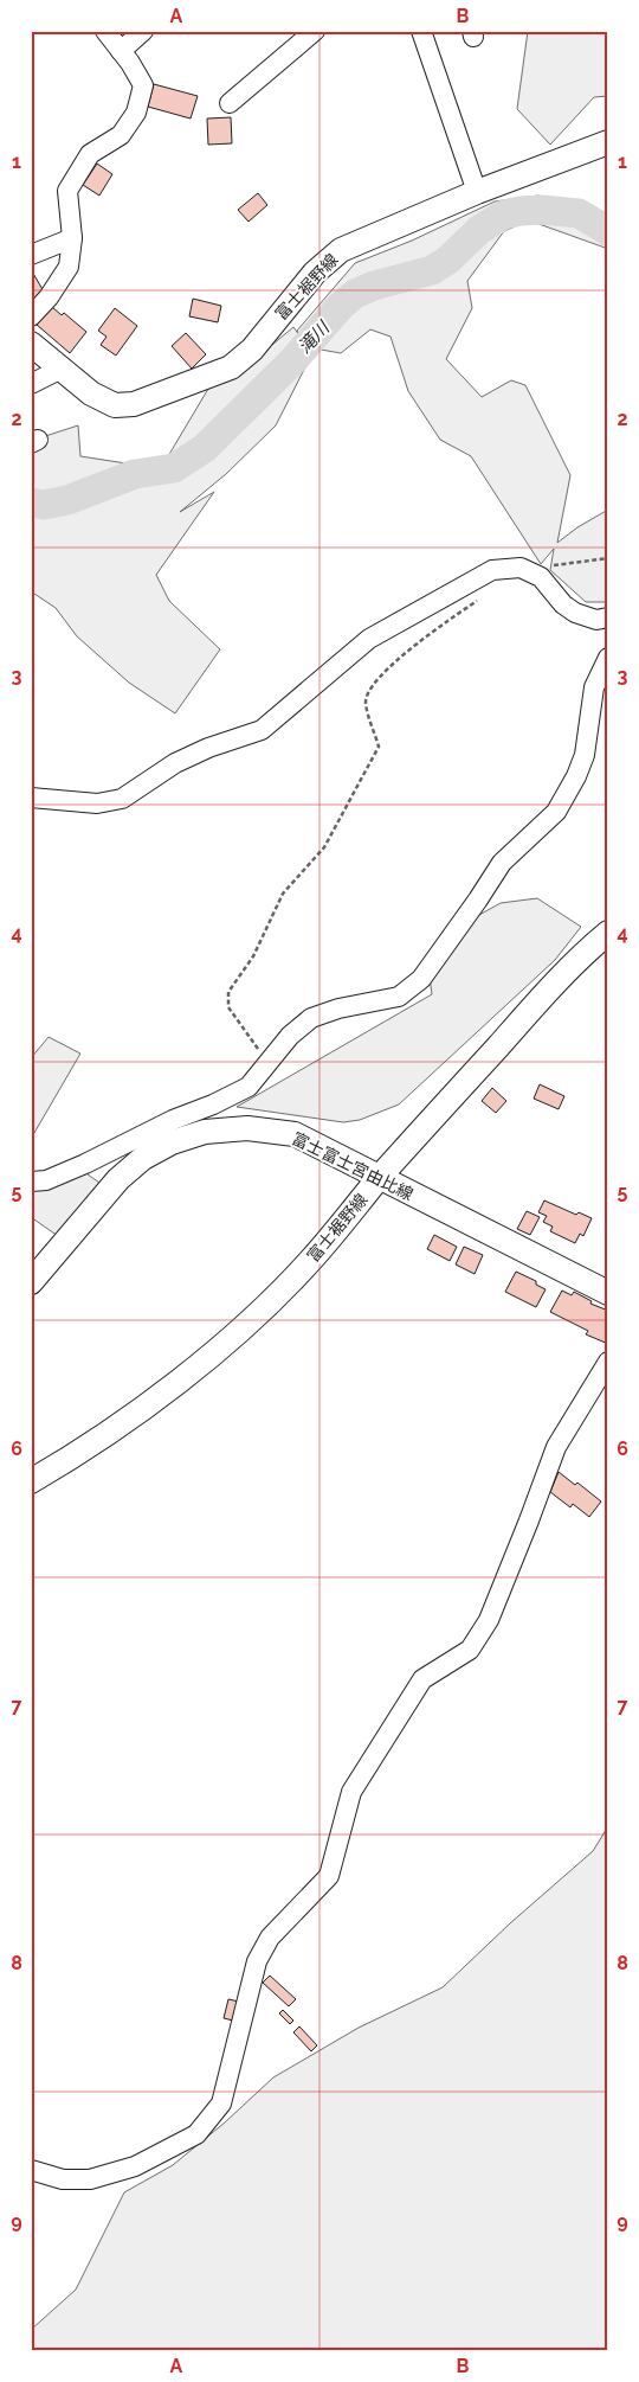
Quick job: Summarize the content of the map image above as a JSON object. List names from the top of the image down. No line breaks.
{"streets":{"main road":["富士裾野線","富士富士宮由比線"]},"crossings":[["富士裾野線","富士富士宮由比線"]],"water":["滝川"],"grid":{"columns":["A","B"],"rows":["1","2","3","4","5","6","7","8","9"]}}
